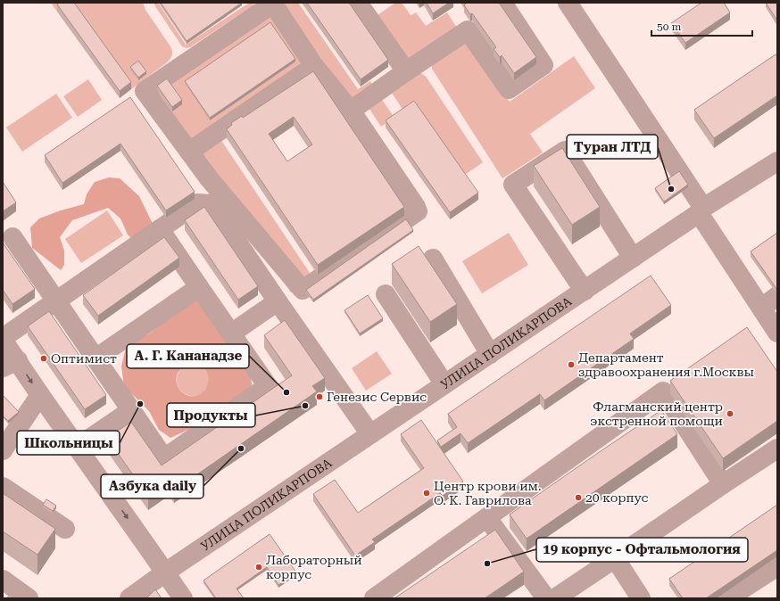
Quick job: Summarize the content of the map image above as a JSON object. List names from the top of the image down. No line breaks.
{"streets":{"street":["УЛИЦА ПОЛИКАРПОВА"]},"places":["Туран ЛТД","Оптимист","Департамент здравоохранения г.Москвы","А. Г. Кананадзе","Генезис Сервис","Школьницы","Продукты","Флагманский центр экстренной помощи","Азбука daily","Центр крови им. О. К. Гаврилова","20 корпус","19 корпус - Офтальмология","Лабораторный корпус"],"scale_bar":"50 m"}
